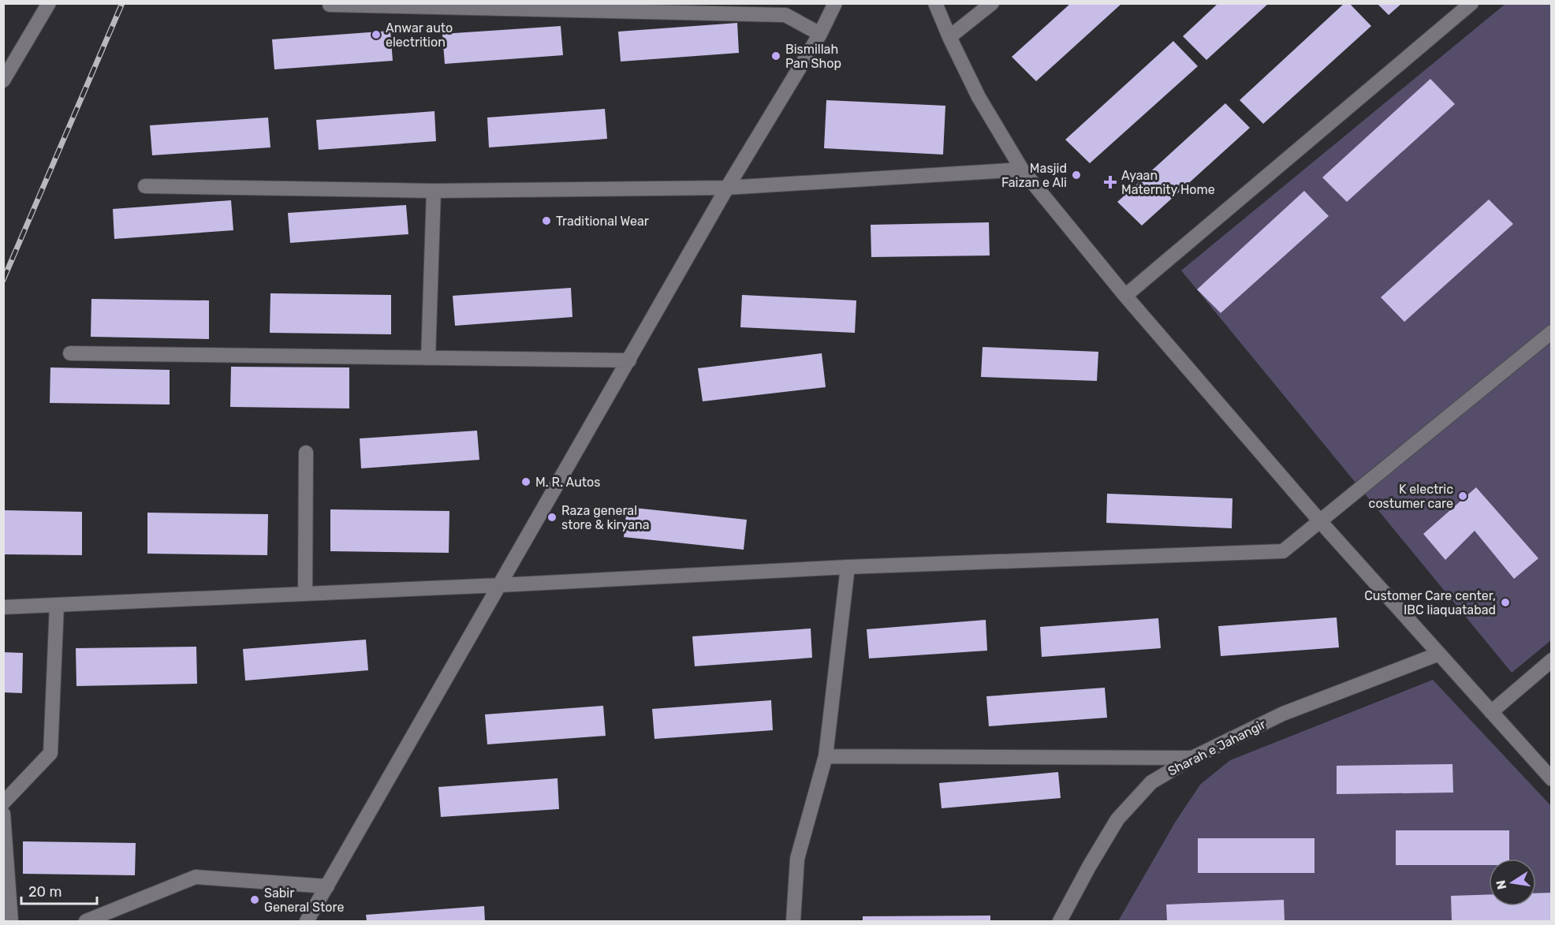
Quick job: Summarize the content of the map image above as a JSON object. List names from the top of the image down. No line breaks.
{"streets":{"street":["Sharah e Jahangir"]},"places":{"other":["Anwar auto electrition","Bismillah Pan Shop","Masjid Faizan e Ali","Traditional Wear","M. R. Autos","K electric costumer care","Raza general store & kiryana","Customer Care center, IBC liaquatabad","Sabir General Store"],"health":["Ayaan Maternity Home"]},"scale_bar":"20 m","north":"left"}
